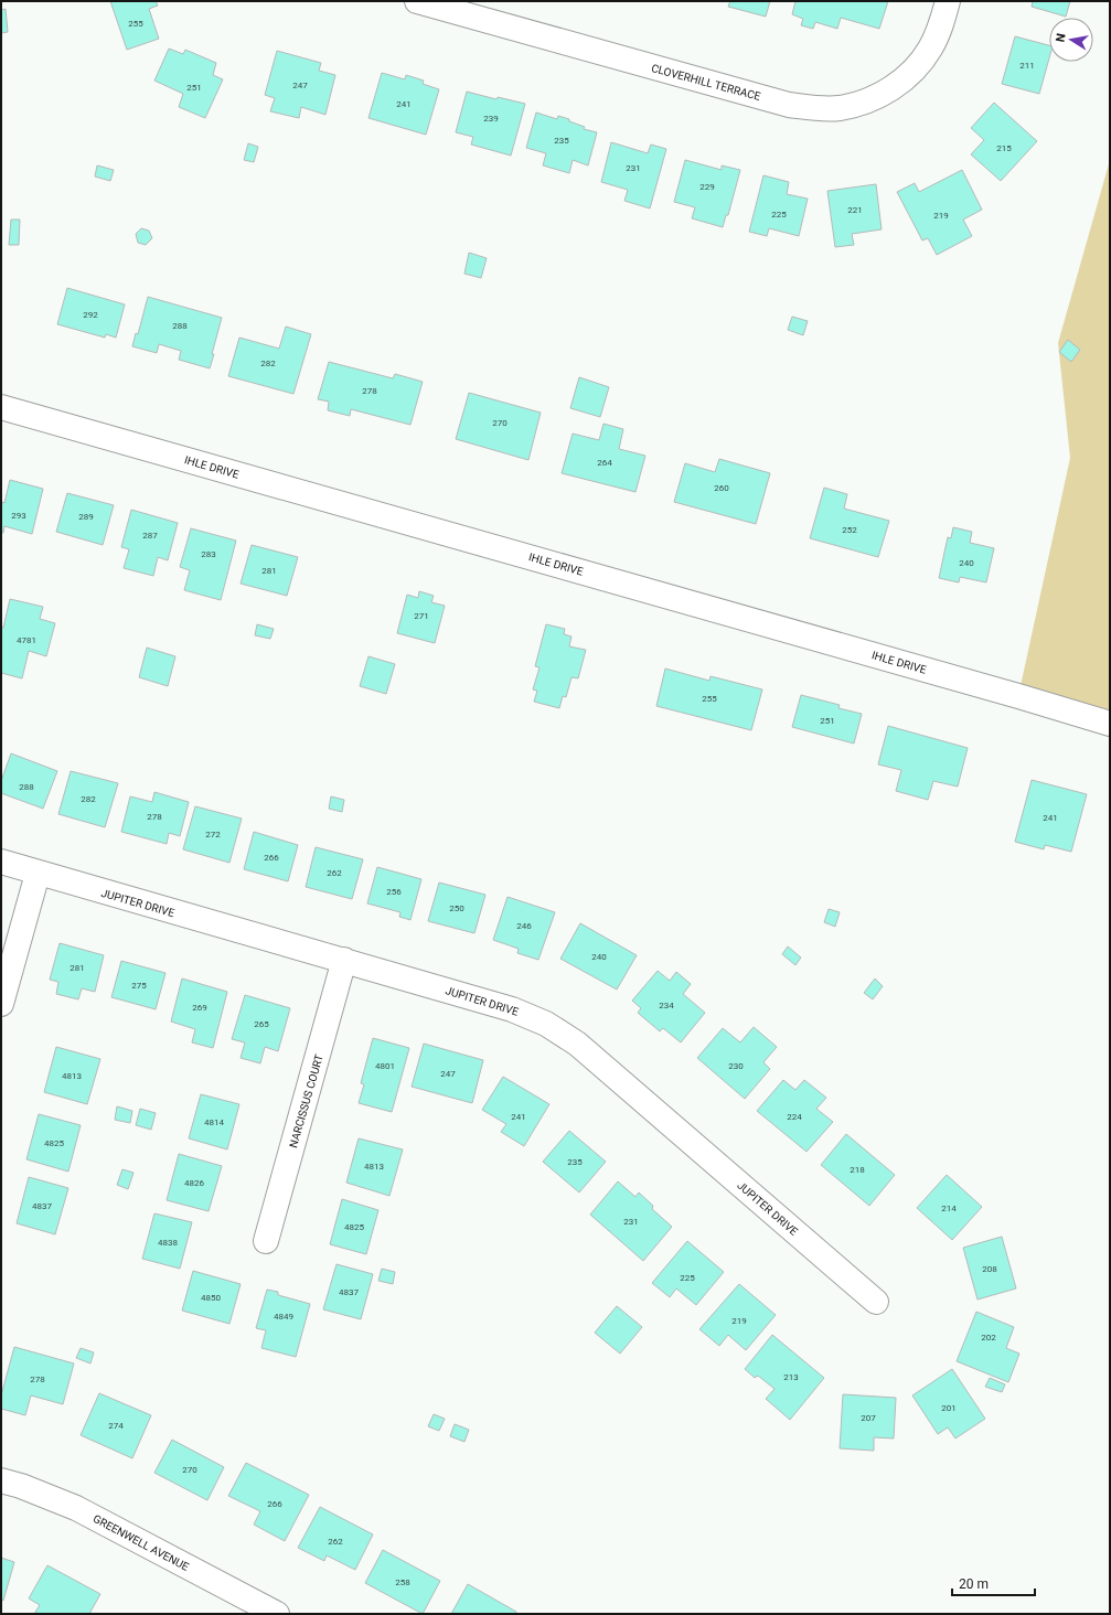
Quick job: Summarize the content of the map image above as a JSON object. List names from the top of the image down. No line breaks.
{"streets":{"street":["CLOVERHILL TERRACE","IHLE DRIVE","JUPITER DRIVE","NARCISSUS COURT","GREENWELL AVENUE"]},"crossings":[["JUPITER DRIVE","NARCISSUS COURT"]],"house_numbers":["255","211","247","251","241","239","235","215","231","229","221","225","219","292","288","282","278","270","264","260","293","289","252","287","283","240","281","271","4781","255","251","288","282","278","241","272","266","262","256","250","246","240","281","275","234","269","265","4801","230","247","4813","241","224","4814","4825","235","4813","218","4826","4837","214","231","4825","4838","208","225","4837","4850","4849","219","202","213","278","201","207","274","270","266","262","258"],"scale_bar":"20 m","north":"left"}
